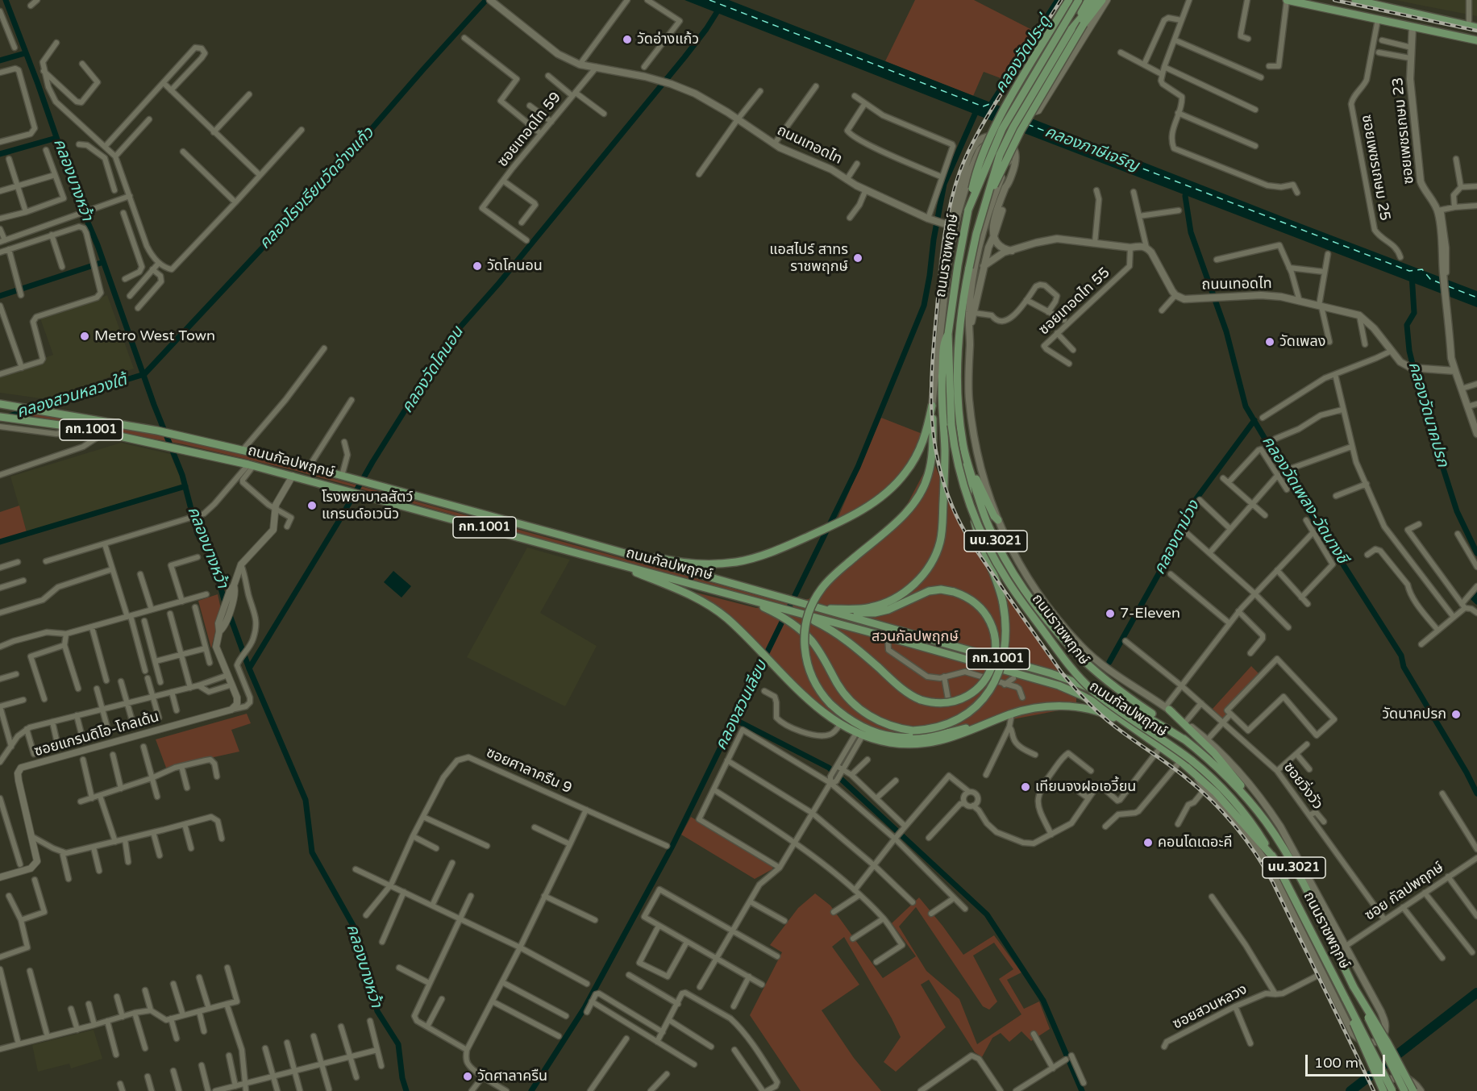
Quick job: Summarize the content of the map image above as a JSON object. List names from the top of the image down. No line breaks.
{"streets":{"main road":["ซอยเพชรเกษม 23","ถนนเทอดไท","ถนนราชพฤกษ์","กท.1001","ถนนกัลปพฤกษ์","นบ.3021"],"street":["ซอยเทอดไท 59","ซอยเพชรเกษม 25","ซอยเทอดไท 55","ซอยแกรนดิโอ-โกลเด้น","ซอยศาลาครืน 9","ซอยวิ่งวัว","ซอย กัลปพฤกษ์","ซอยสวนหลวง"]},"crossings":[["ซอยเทอดไท 59","ถนนเทอดไท"],["ถนนราชพฤกษ์","ถนนกัลปพฤกษ์"],["ถนนราชพฤกษ์","ซอย กัลปพฤกษ์"],["ถนนราชพฤกษ์","ซอยสวนหลวง"],["ซอยวิ่งวัว","ซอย กัลปพฤกษ์"]],"water":["คลองวัดประดู่","คลองภาษีเจริญ","คลองบางหว้า","คลองโรงเรียนวัดอ่างแก้ว","คลองวัดโคนอน","คลองสวนหลวงใต้","คลองวัดนาคปรก","คลองวัดเพลง-วัดนางชี","คลองตาม่วง","คลองสวนเลียบ"],"parks":["สวนกัลปพฤกษ์"],"places":["วัดอ่างแก้ว","แอสไปร์ สาทร ราชพฤกษ์","วัดโคนอน","Metro West Town","วัดเพลง","โรงพยาบาลสัตว์ แกรนด์อเวนิว","7-Eleven","วัดนาคปรก","เทียนจงฝอเอวี้ยน","คอนโดเดอะคี","วัดศาลาครืน"],"scale_bar":"100 m"}
